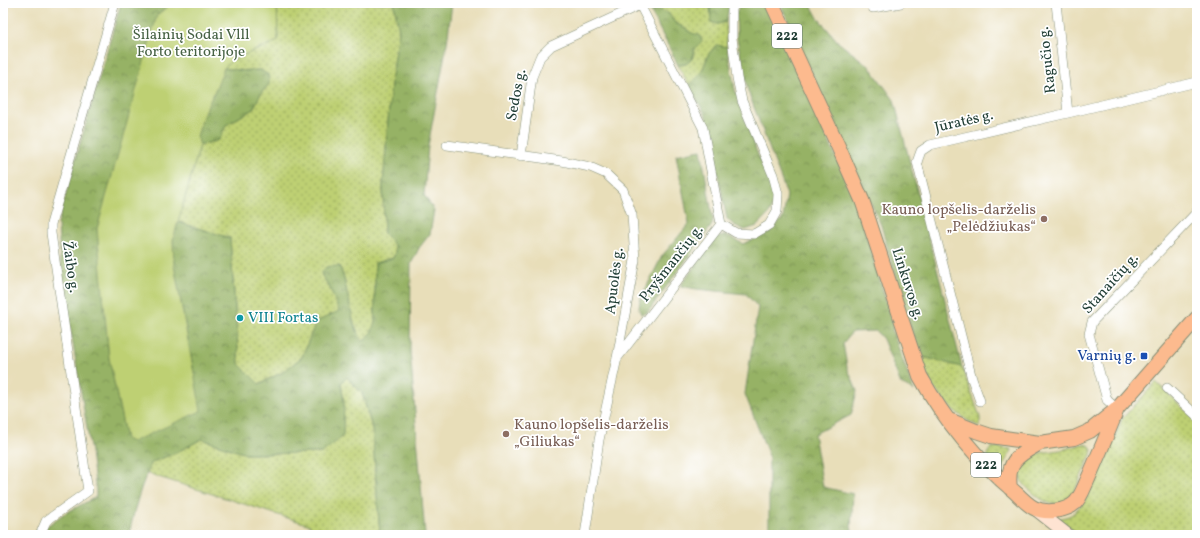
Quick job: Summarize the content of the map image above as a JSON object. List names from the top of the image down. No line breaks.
{"streets":{"main road":["222","Linkuvos g."],"street":["Ragučio g.","Sedos g.","Jūratės g.","Pryšmančių g.","Žaibo g.","Apuolės g.","Stanaičių g."]},"crossings":[["Ragučio g.","Jūratės g."],["Sedos g.","Pryšmančių g."],["Sedos g.","Apuolės g."],["Pryšmančių g.","Apuolės g."]],"parks":["Šilainių Sodai Vlll Forto teritorijoje"],"places":{"other":["Kauno lopšelis-darželis „Pelėdžiukas“","VIII Fortas","Kauno lopšelis-darželis „Giliukas“"],"transit":["Varnių g."]}}
